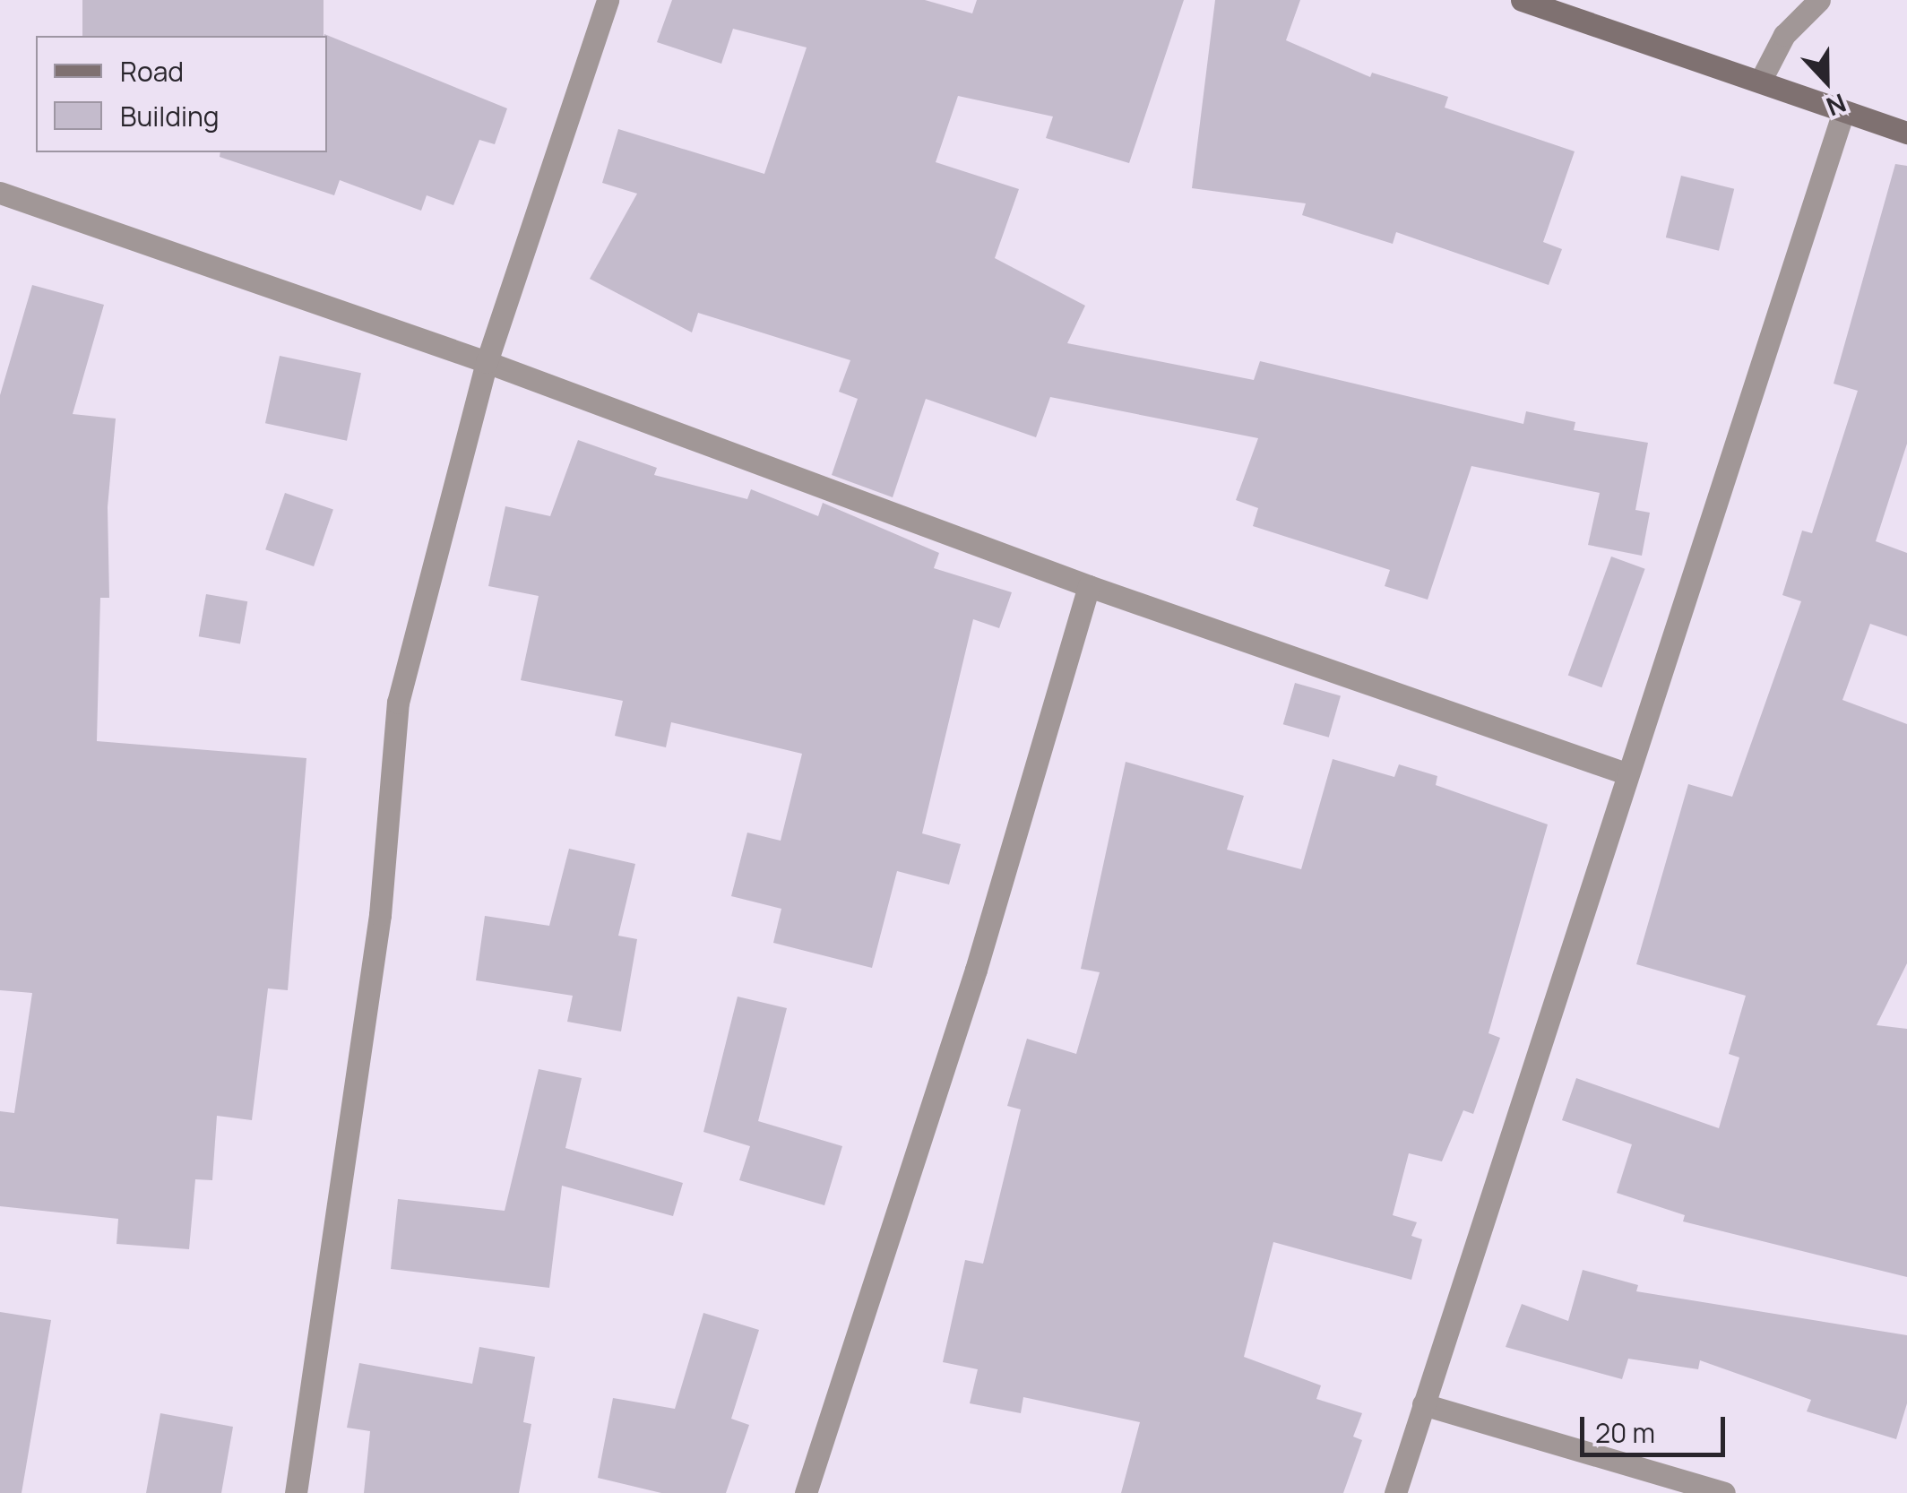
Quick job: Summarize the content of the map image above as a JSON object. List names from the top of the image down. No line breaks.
{"legend":["Road","Building"],"scale_bar":"20 m","north":"bottom"}
